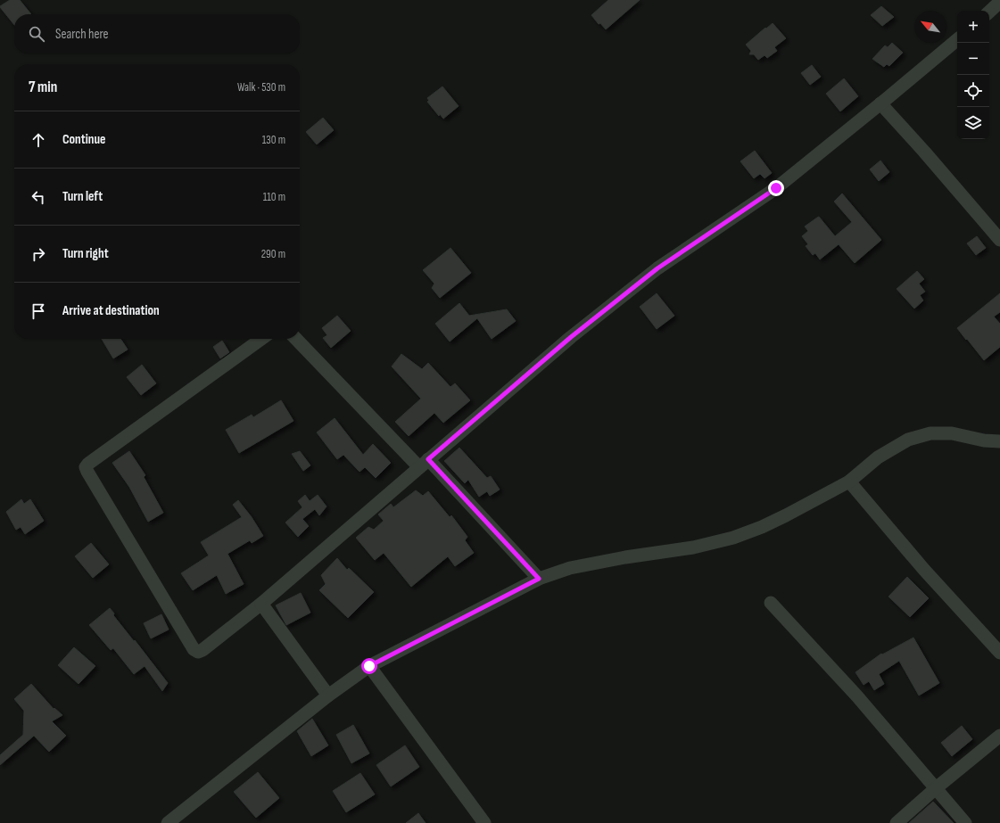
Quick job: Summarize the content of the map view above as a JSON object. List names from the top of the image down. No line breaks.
{"north":"top left","page":{"map_buttons":["+","−"],"search":"Search here","heading":["7 min","Walk · 530 m"],"list":[["Continue","130 m"],["Turn left","110 m"],["Turn right","290 m"],"Arrive at destination"]}}
